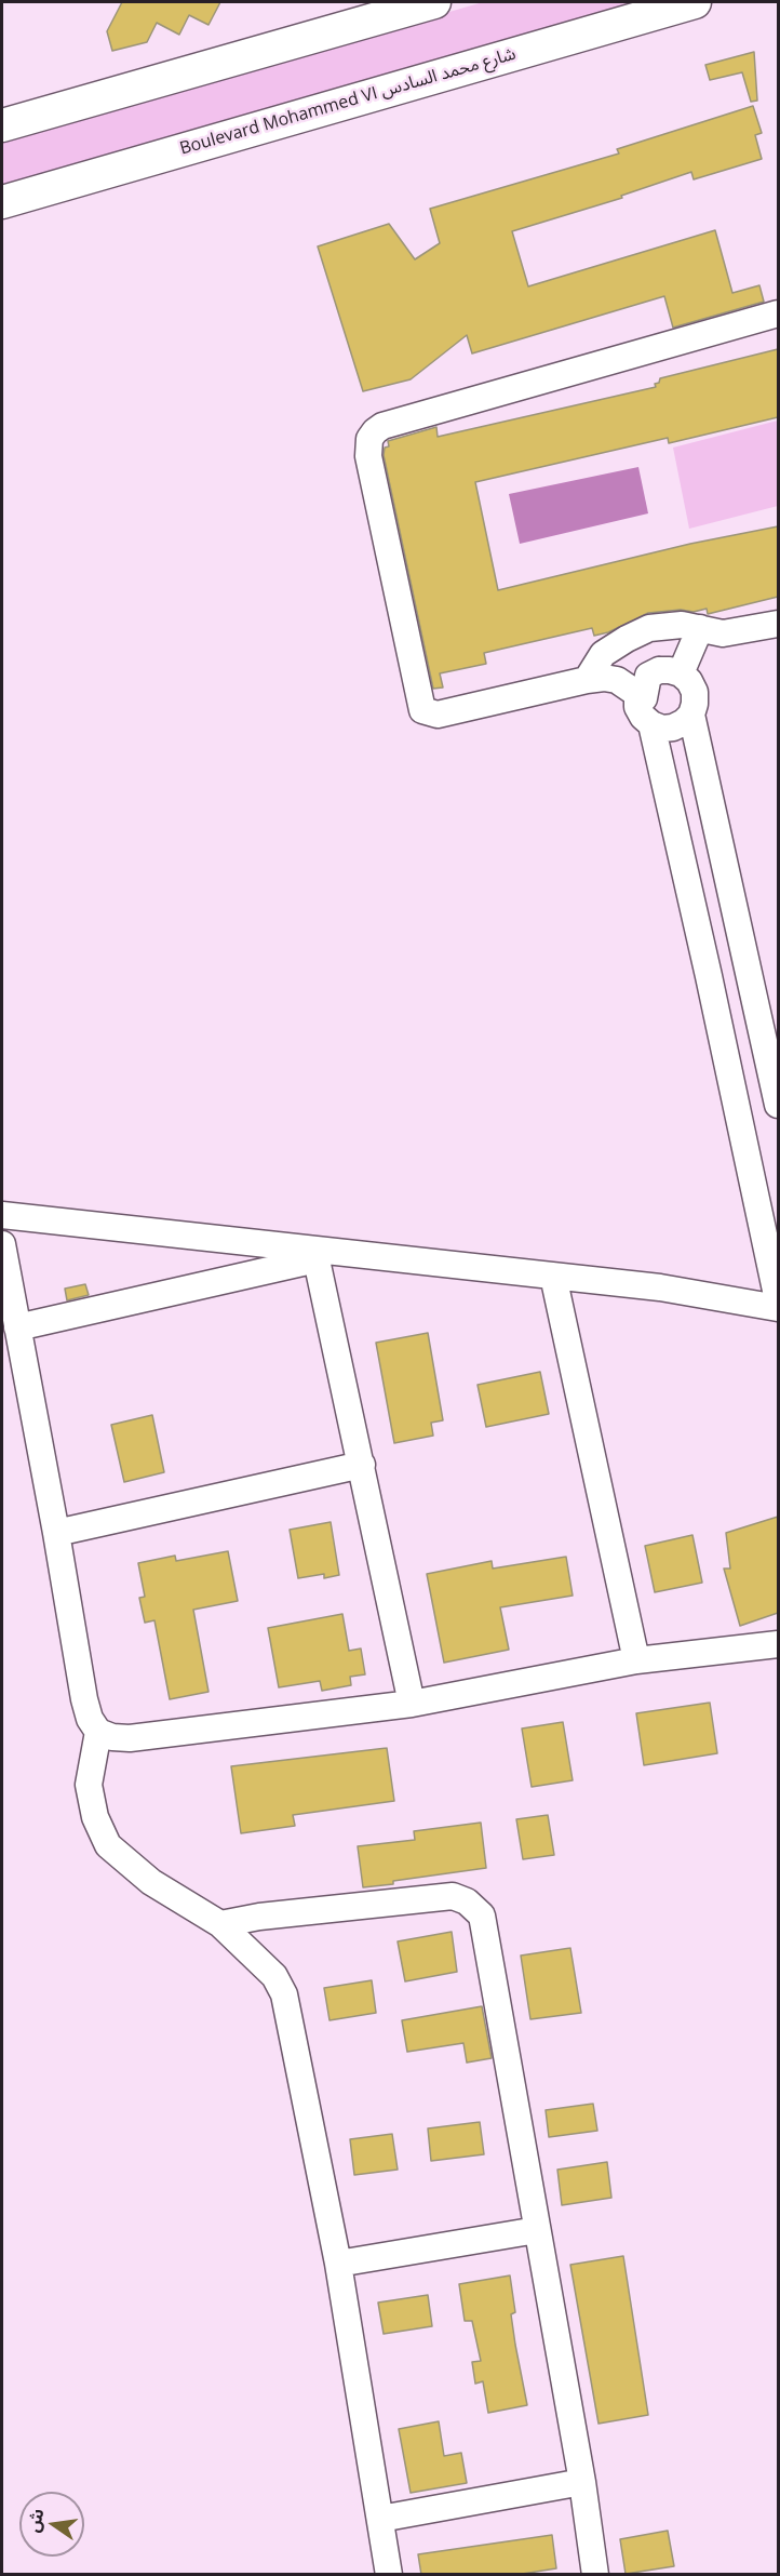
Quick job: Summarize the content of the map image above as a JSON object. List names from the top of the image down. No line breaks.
{"streets":{"main road":["Boulevard Mohammed VI شارع محمد السادس"]},"north":"left"}
